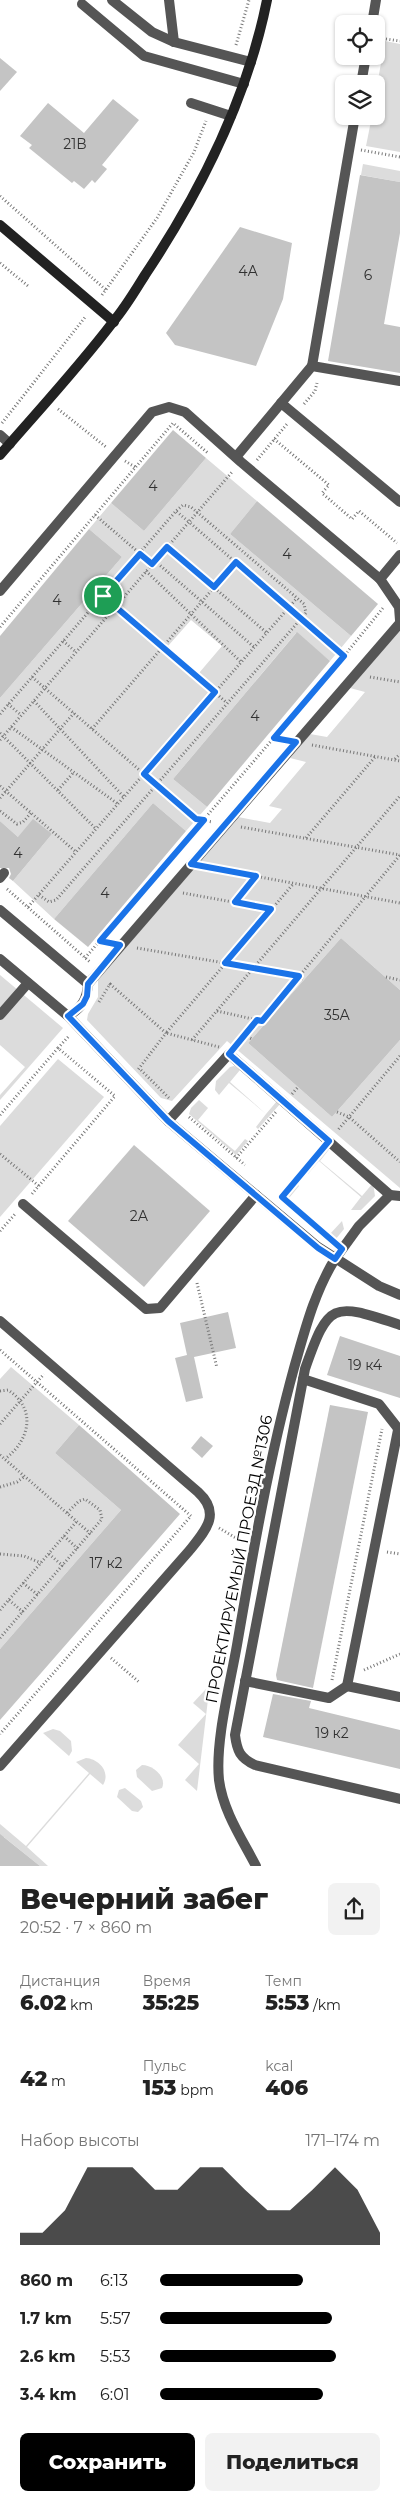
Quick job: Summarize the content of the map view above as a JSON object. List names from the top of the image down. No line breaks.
{"streets":{"street":["ПРОЕКТИРУЕМЫЙ ПРОЕЗД №1306"]},"house_numbers":["21В","4А","6","4","4","4","4","4","4","35А","2А","19 к4","17 к2","19 к2"],"page":{"heading":["Вечерний забег","20:52 · 7 × 860 m"],"stats":[["Дистанция","6.02 km"],["Время","35:25"],["Темп","5:53 /km"],["42 m"],["Пульс","153 bpm"],["kcal","406"]],"chart":["Набор высоты","171–174 m"],"list":[{"name":"860 m","note":"6:13"},{"name":"1.7 km","note":"5:57"},{"name":"2.6 km","note":"5:53"},{"name":"3.4 km","note":"6:01"}],"buttons":["Сохранить","Поделиться"]}}
